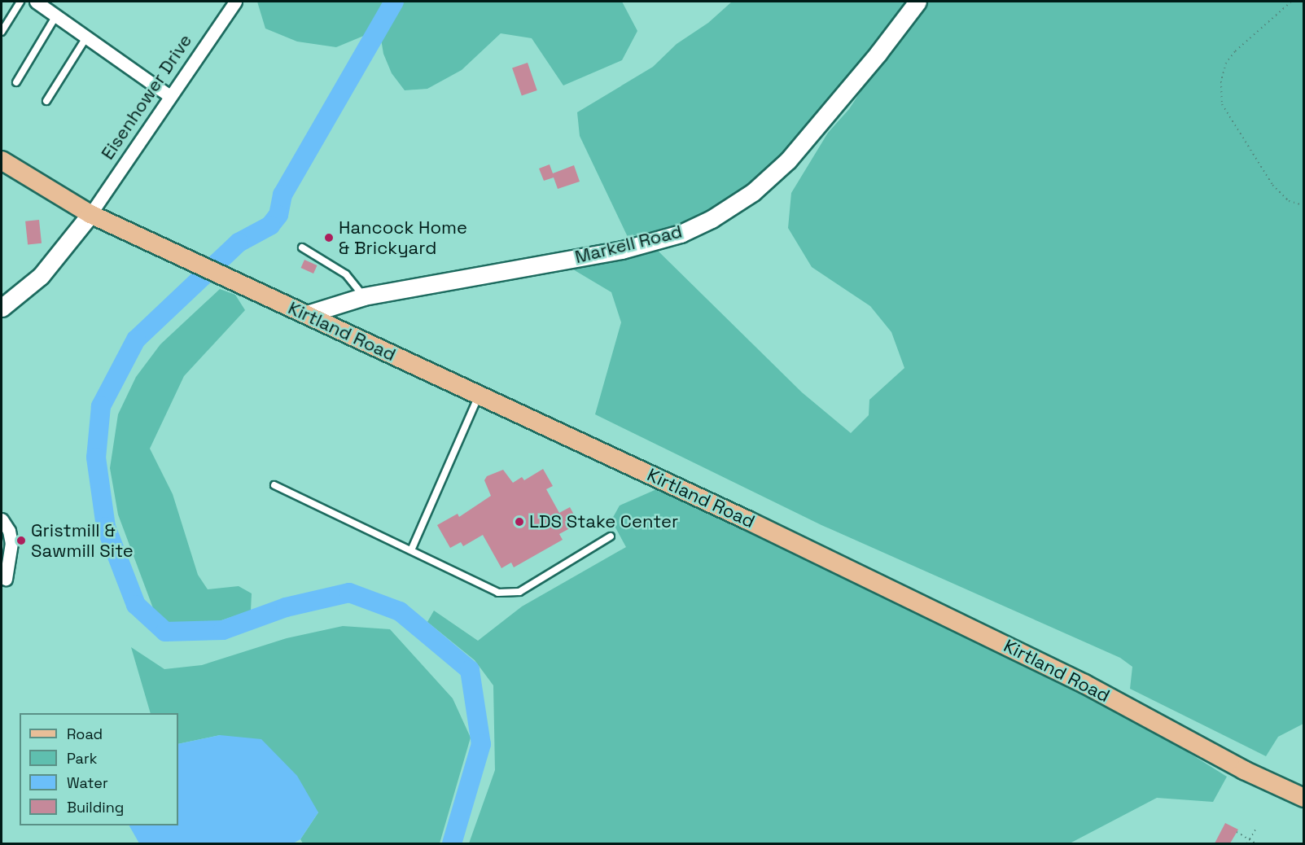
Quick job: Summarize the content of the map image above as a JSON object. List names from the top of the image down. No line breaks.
{"streets":{"main road":["Kirtland Road"],"street":["Eisenhower Drive","Markell Road"]},"crossings":[["Eisenhower Drive","Kirtland Road"],["Markell Road","Kirtland Road"]],"places":["Hancock Home & Brickyard","LDS Stake Center","Gristmill & Sawmill Site"],"legend":["Road","Park","Water","Building"]}
